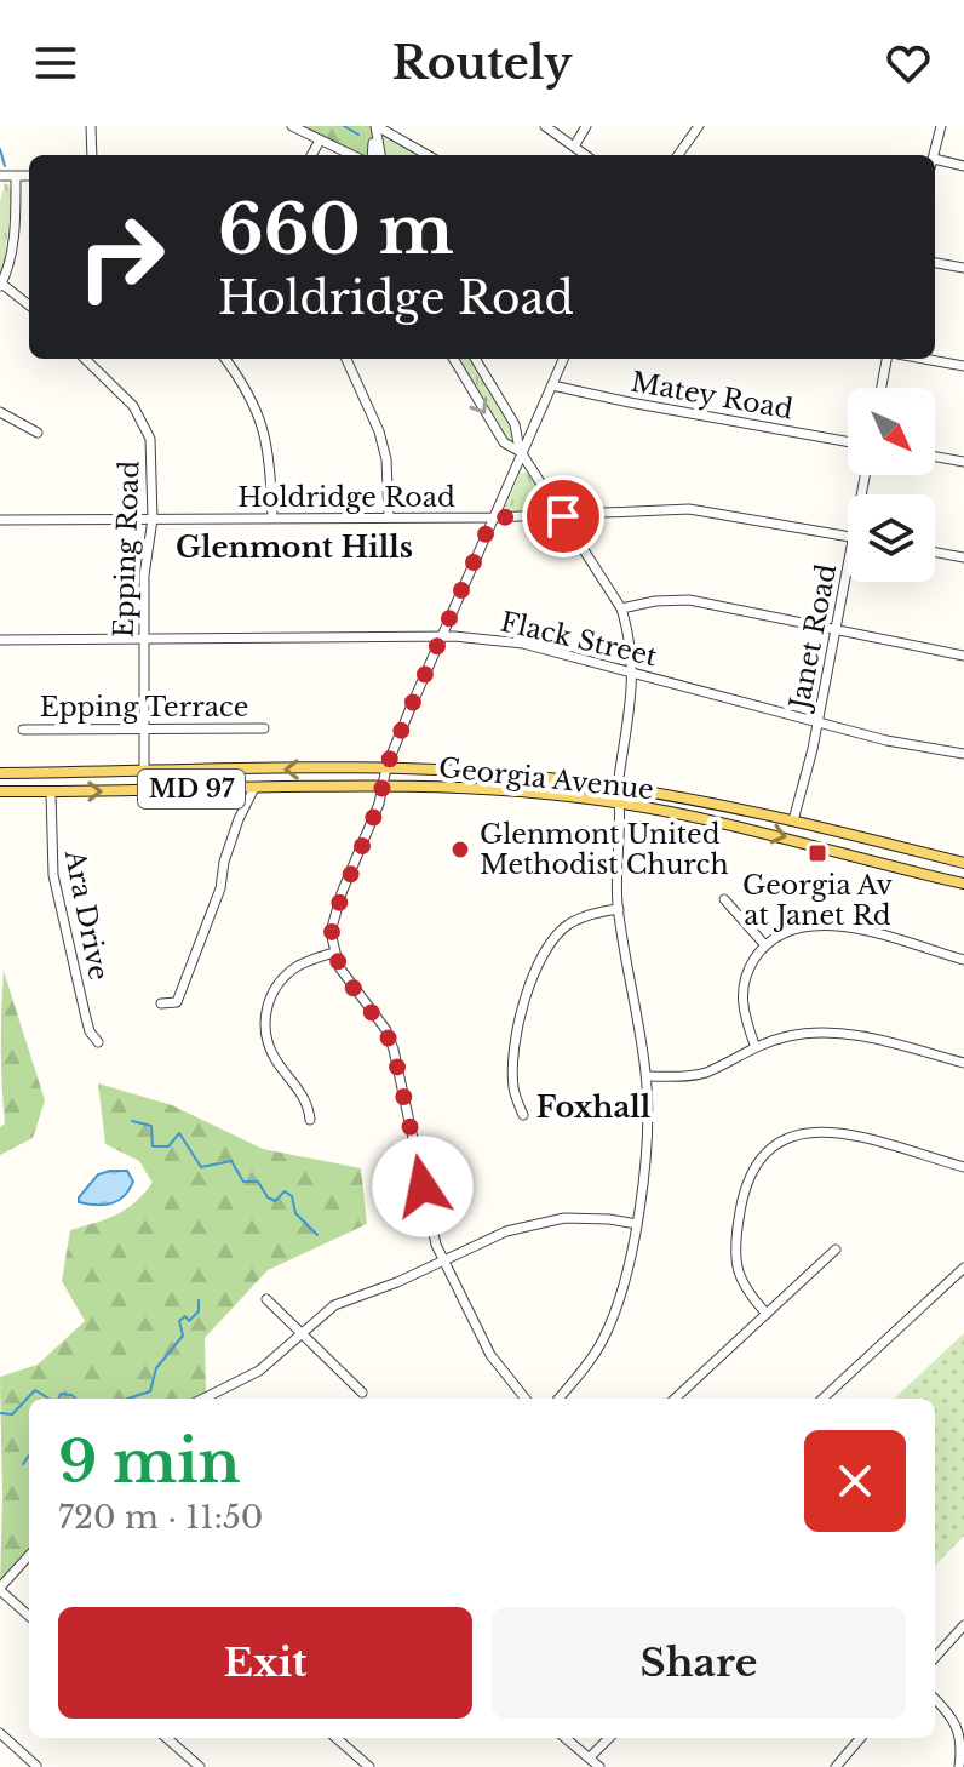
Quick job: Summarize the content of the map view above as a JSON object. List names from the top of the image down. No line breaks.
{"streets":{"main road":["Georgia Avenue","MD 97"],"street":["Matey Road","Holdridge Road","Epping Road","Janet Road","Flack Street","Epping Terrace","Ara Drive"]},"crossings":[["Holdridge Road","Epping Road"],["Epping Road","Flack Street"],["Epping Road","Epping Terrace"],["Epping Road","Georgia Avenue"],["Janet Road","Flack Street"],["Janet Road","Georgia Avenue"],["Georgia Avenue","Ara Drive"]],"districts":["Glenmont Hills","Foxhall"],"places":{"other":["Glenmont United Methodist Church"],"transit":["Georgia Av at Janet Rd"]},"north":"bottom right","page":{"header":"Routely","turn":["660 m","Holdridge Road"],"heading":["9 min","720 m · 11:50"],"buttons":["Exit","Share"]}}
